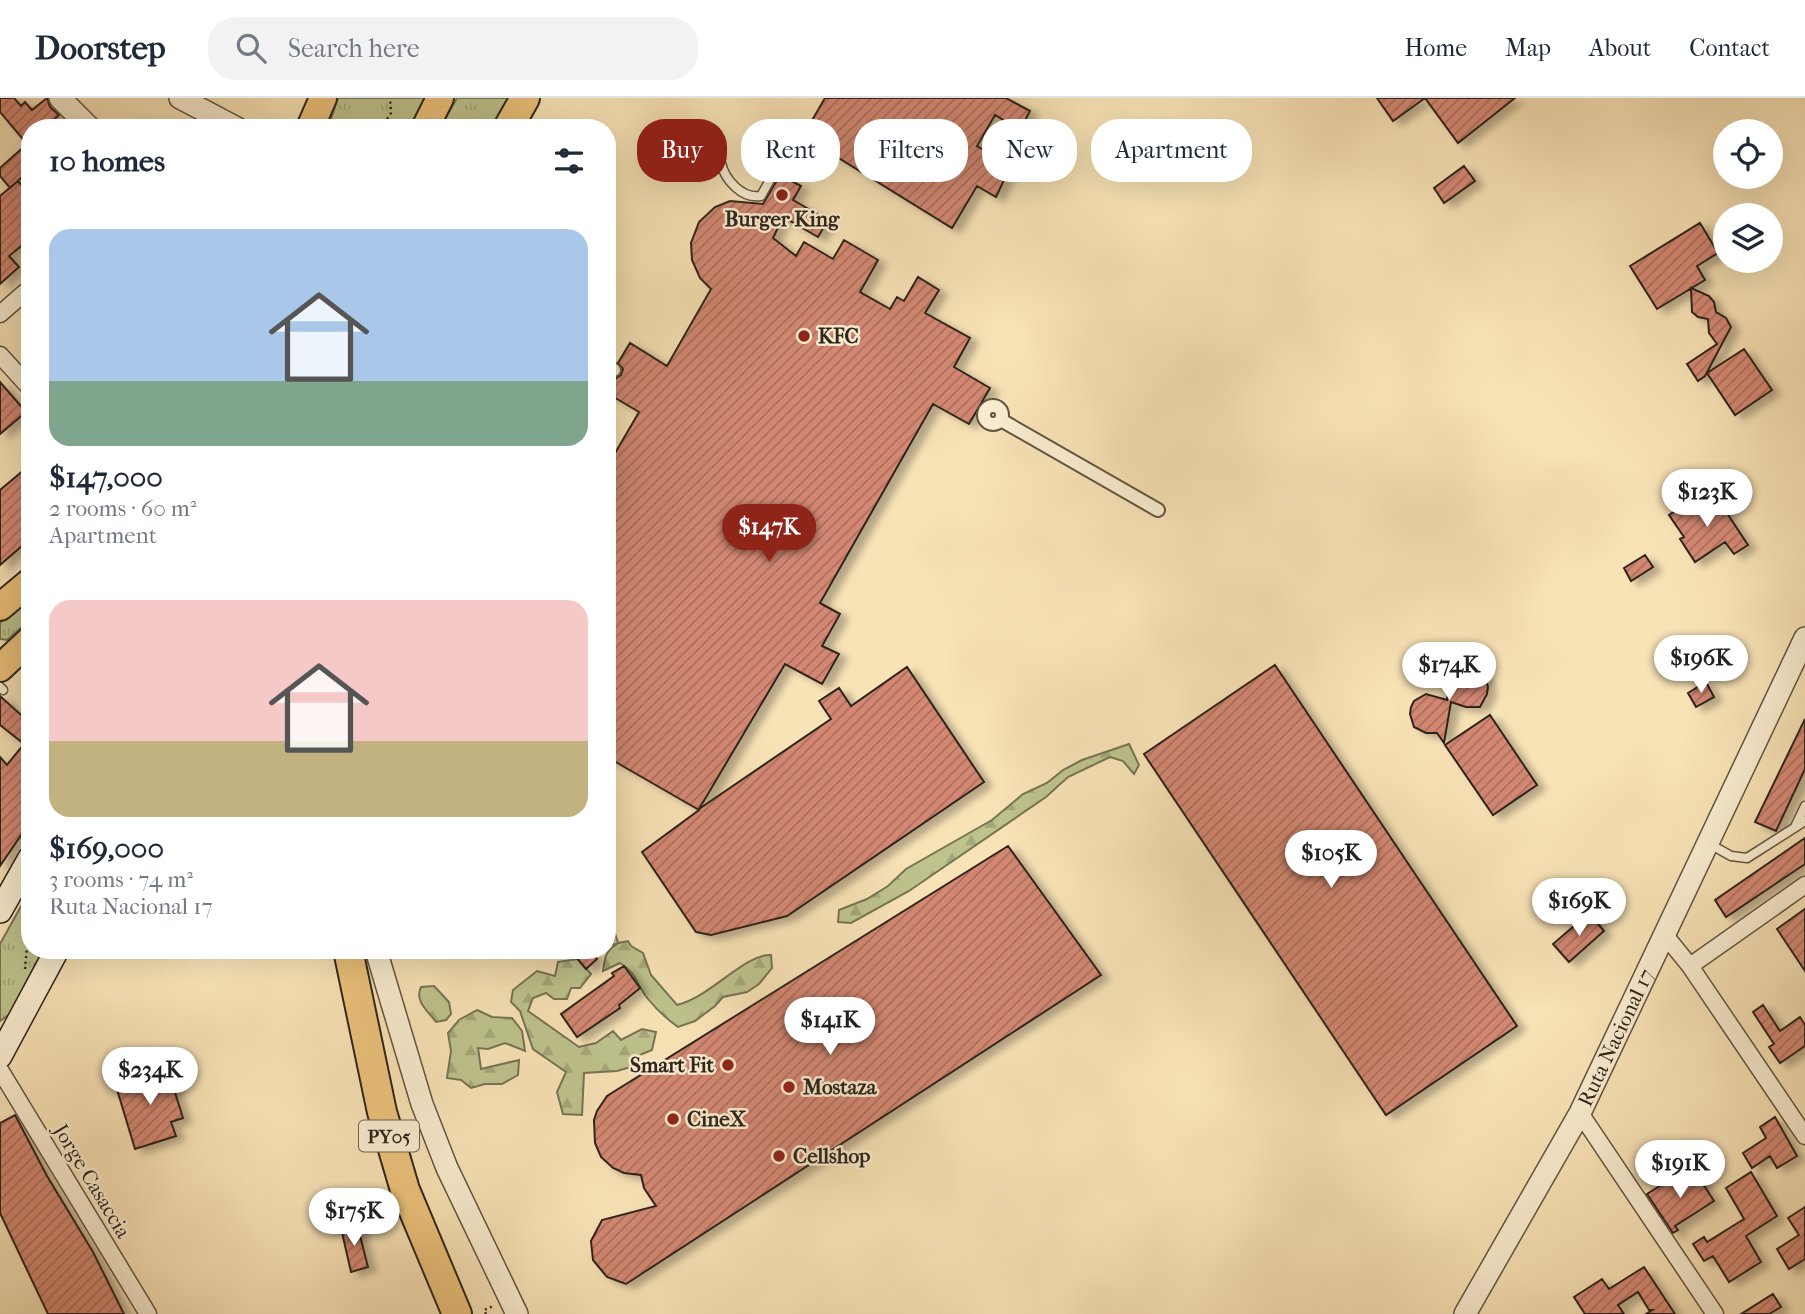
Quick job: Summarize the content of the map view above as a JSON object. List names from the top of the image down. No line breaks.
{"streets":{"highway":["PY05"],"street":["Ruta Nacional 17","Jorge Casaccia"]},"places":["Burger King","KFC","Smart Fit","Mostaza","CineX","Cellshop"],"page":{"header":"Doorstep","search":"Search here","nav":["Home","Map","About","Contact"],"chip":["Buy","Rent","Filters","New","Apartment"],"heading":"10 homes","list":[{"name":"$147,000","note":"2 rooms · 60 m² · Apartment"},{"name":"$169,000","note":"3 rooms · 74 m² · Ruta Nacional 17"}],"price":["$123K","$147K","$196K","$174K","$105K","$169K","$141K","$234K","$191K","$175K"]}}
